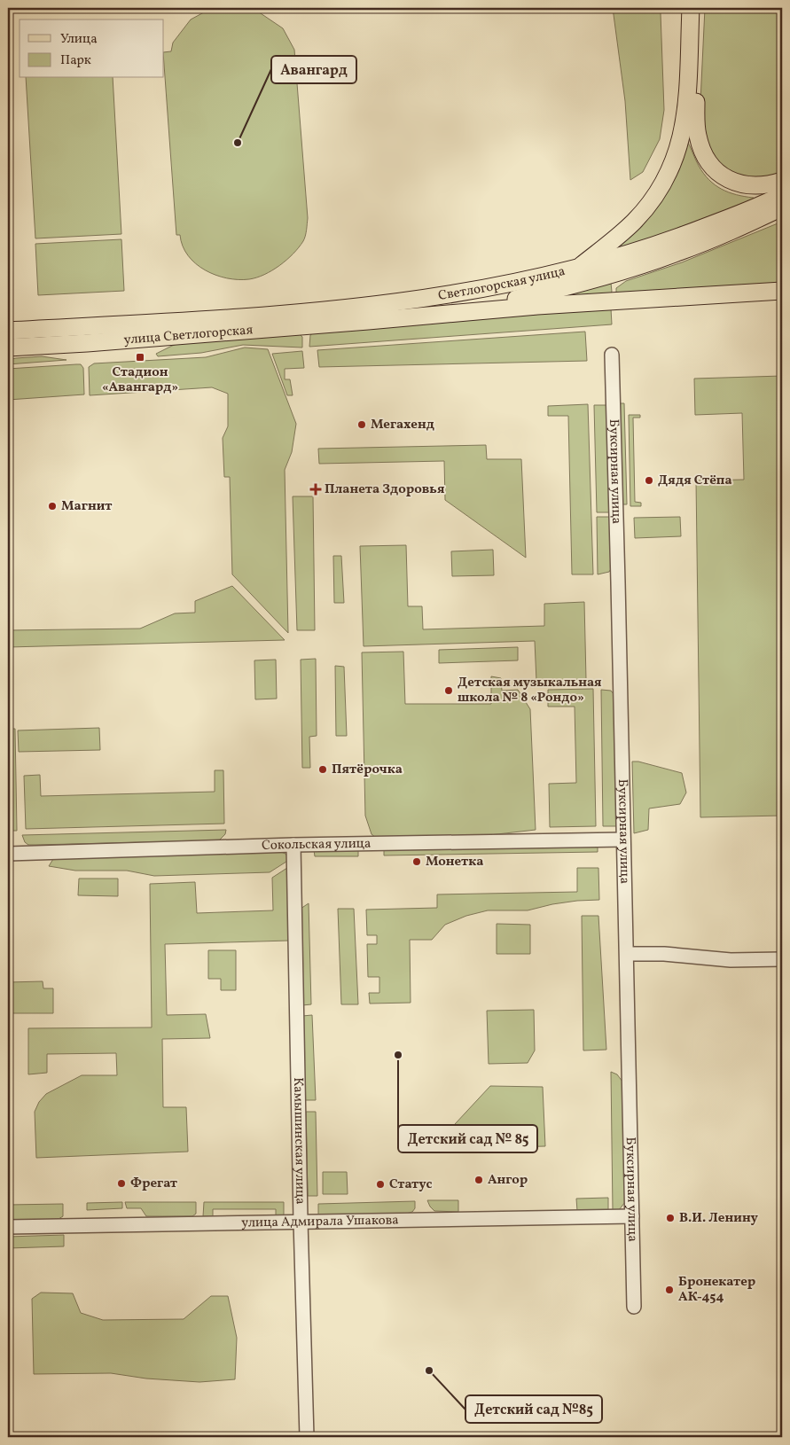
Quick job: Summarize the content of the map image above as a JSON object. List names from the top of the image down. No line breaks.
{"streets":{"main road":["Светлогорская улица","улица Светлогорская"],"street":["Буксирная улица","Сокольская улица","Камышинская улица","улица Адмирала Ушакова"]},"crossings":[["Светлогорская улица","улица Светлогорская"],["Буксирная улица","Сокольская улица"],["Буксирная улица","улица Адмирала Ушакова"],["Сокольская улица","Камышинская улица"],["Камышинская улица","улица Адмирала Ушакова"]],"places":{"other":["Авангард","Мегахенд","Дядя Стёпа","Магнит","Детская музыкальная школа № 8 «Рондо»","Пятёрочка","Монетка","Детский сад № 85","Ангор","Фрегат","Статус","В.И. Ленину","Бронекатер АК-454","Детский сад №85"],"transit":["Стадион «Авангард»"],"health":["Планета Здоровья"]},"legend":["Улица","Парк"]}
